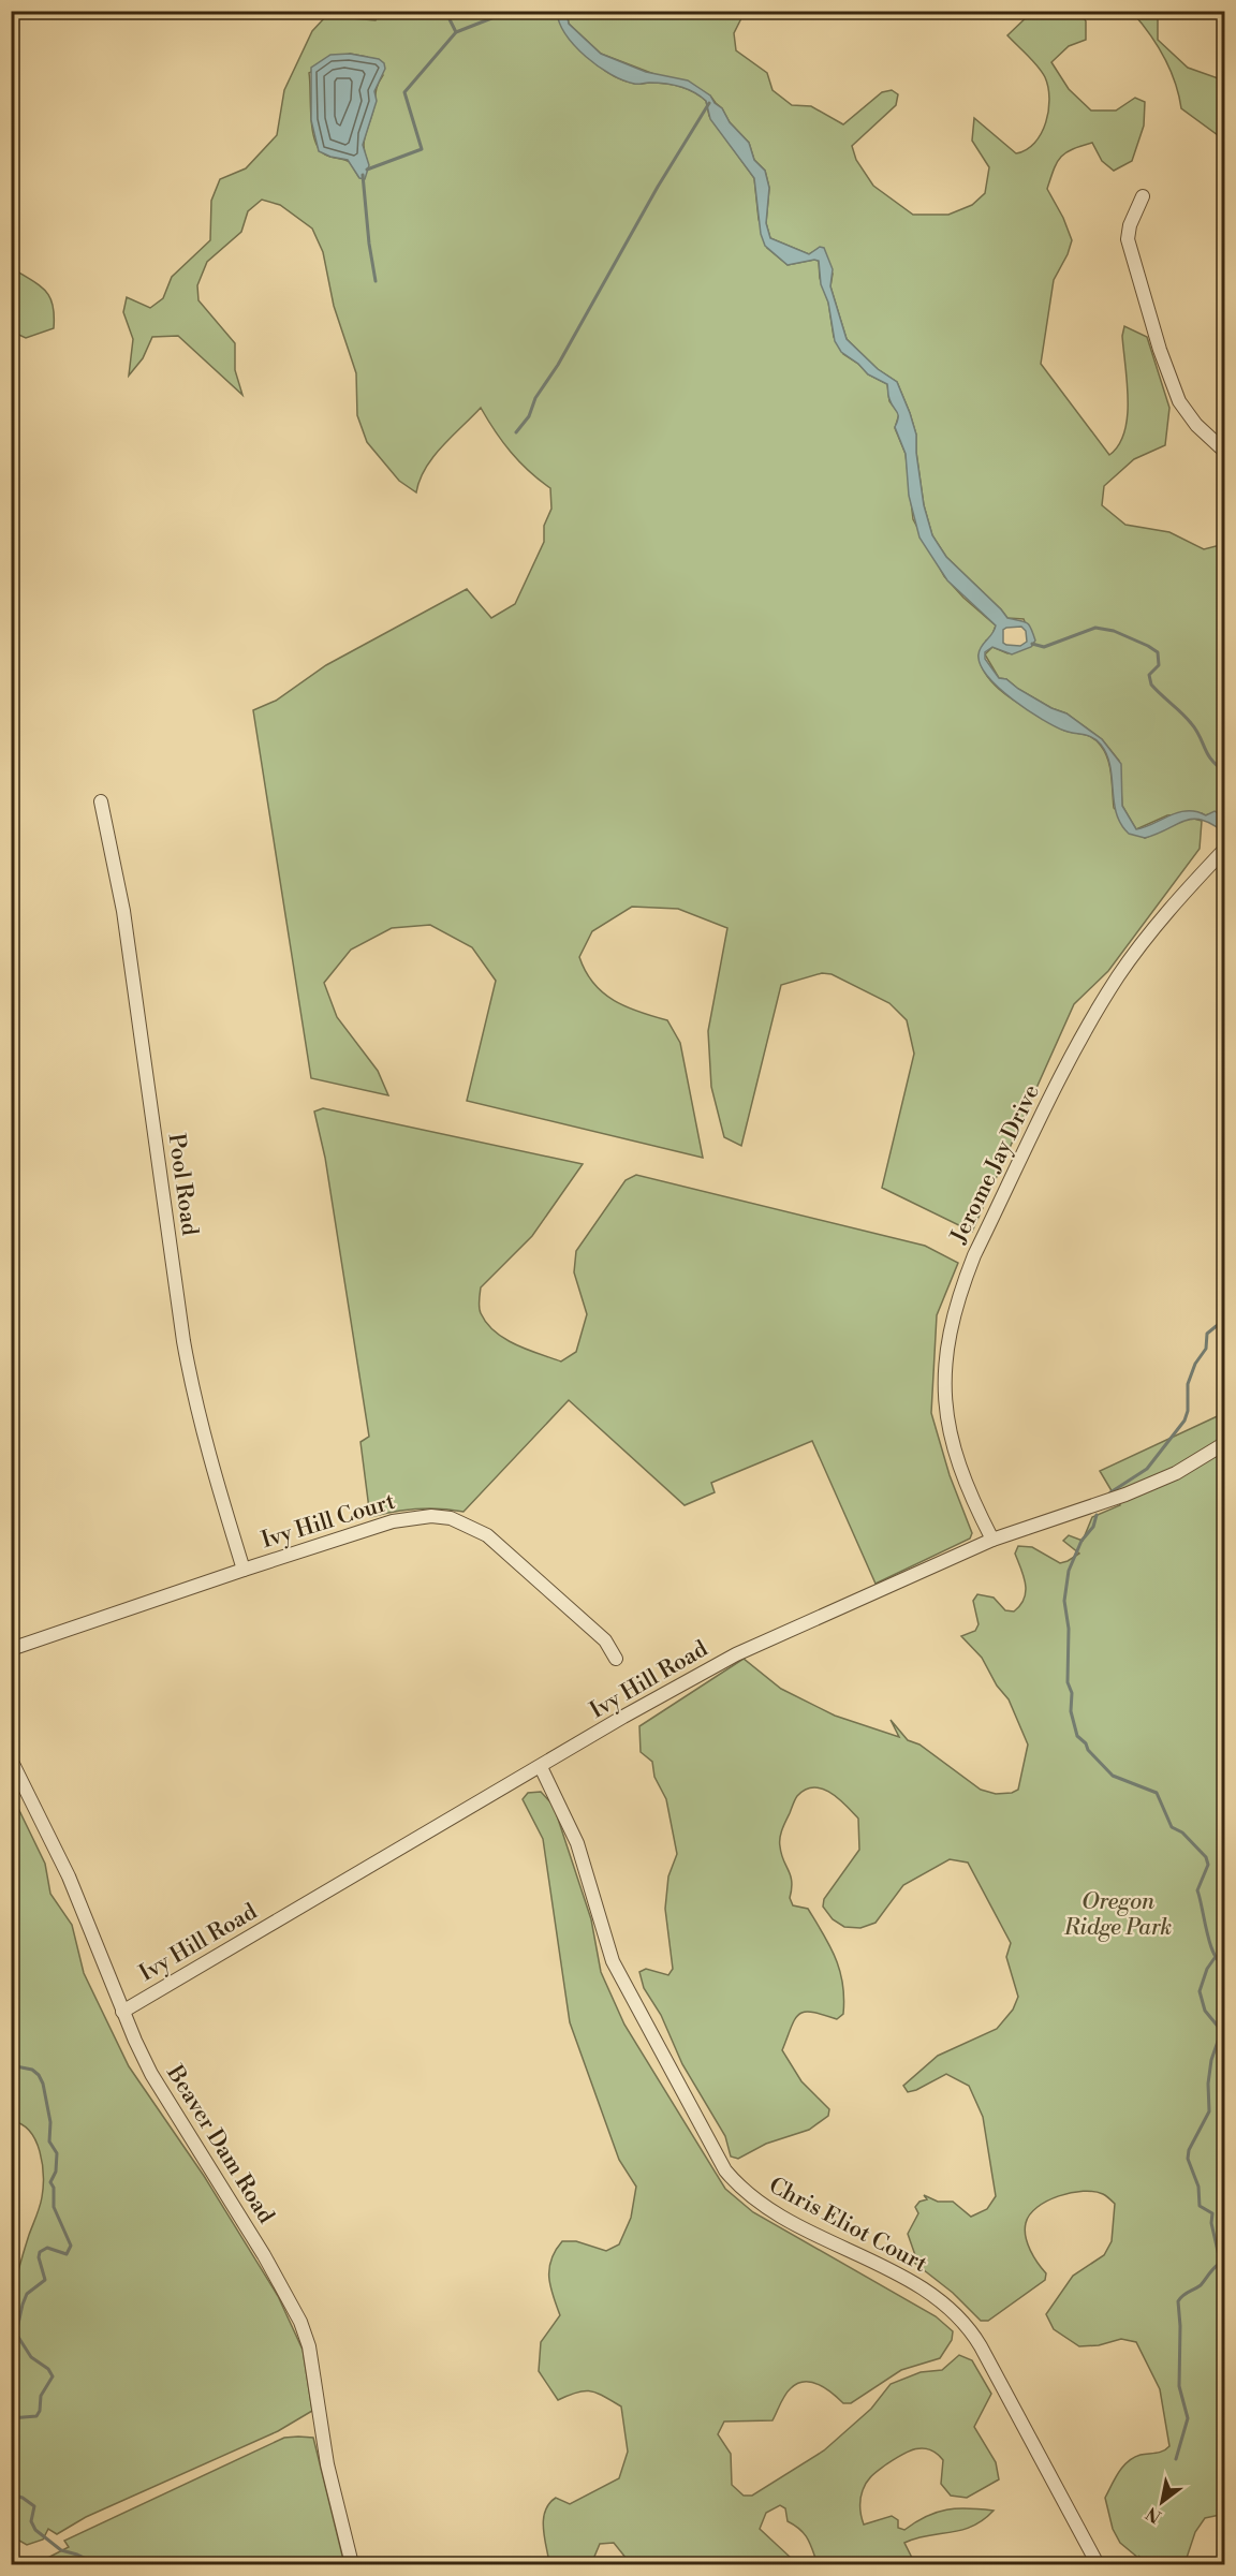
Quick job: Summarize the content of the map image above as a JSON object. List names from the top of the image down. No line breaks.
{"streets":{"street":["Jerome Jay Drive","Pool Road","Ivy Hill Court","Ivy Hill Road","Beaver Dam Road","Chris Eliot Court"]},"crossings":[["Jerome Jay Drive","Ivy Hill Road"],["Pool Road","Ivy Hill Court"],["Ivy Hill Road","Beaver Dam Road"],["Ivy Hill Road","Chris Eliot Court"]],"parks":["Oregon Ridge Park"],"north":"bottom left"}
